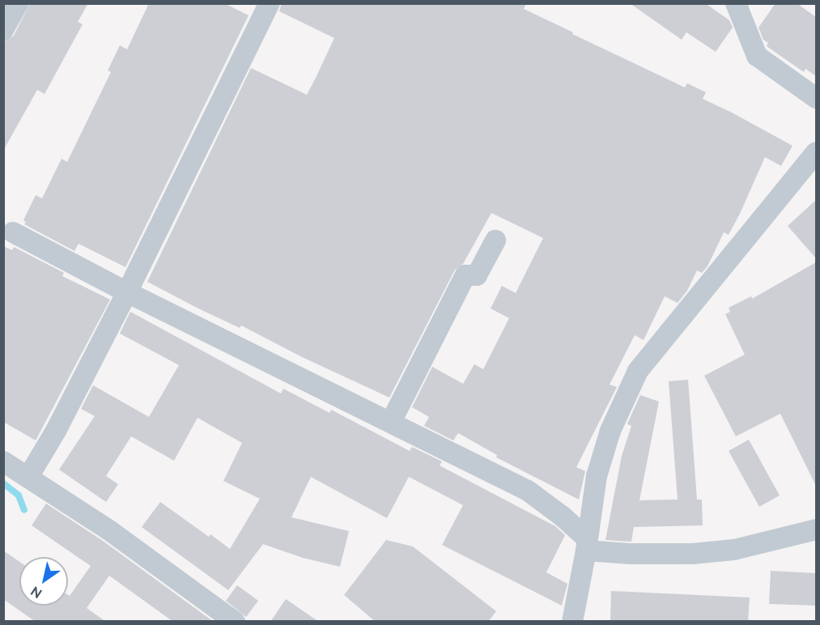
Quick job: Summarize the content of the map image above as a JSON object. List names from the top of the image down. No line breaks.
{"north":"bottom left"}
